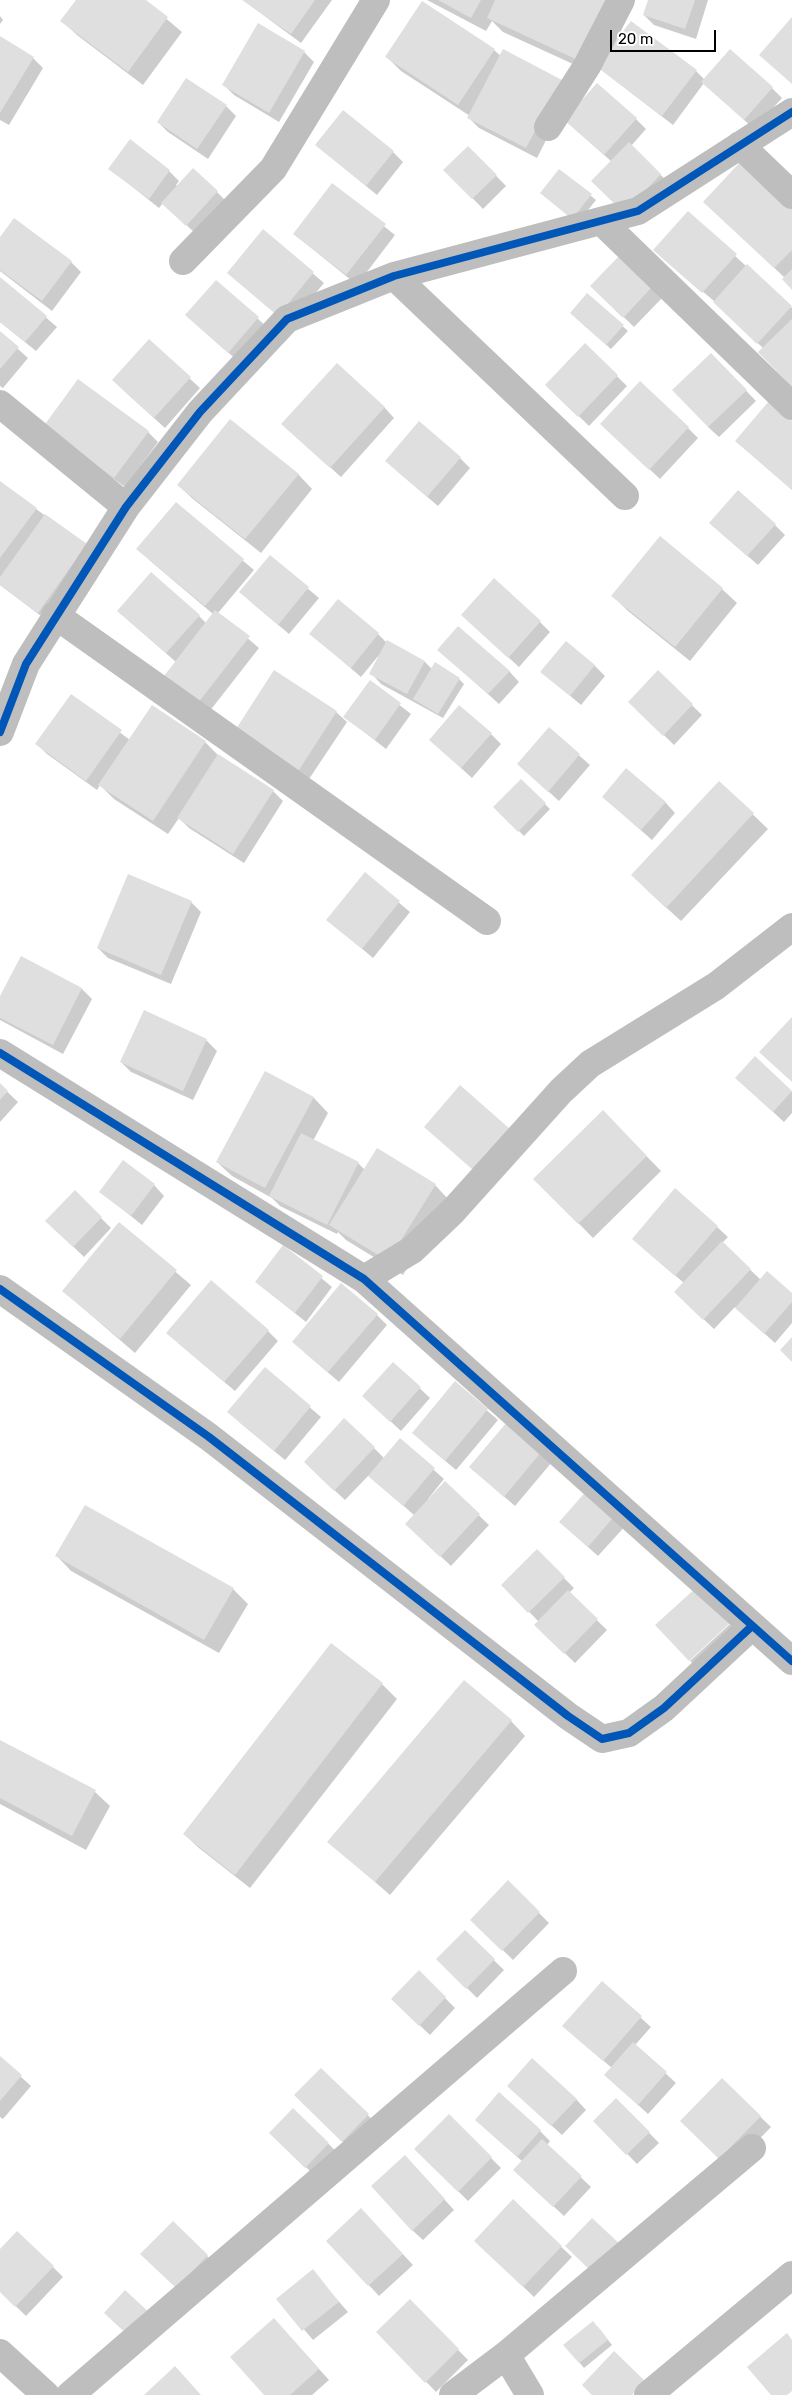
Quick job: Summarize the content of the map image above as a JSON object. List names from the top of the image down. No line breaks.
{"scale_bar":"20 m"}
